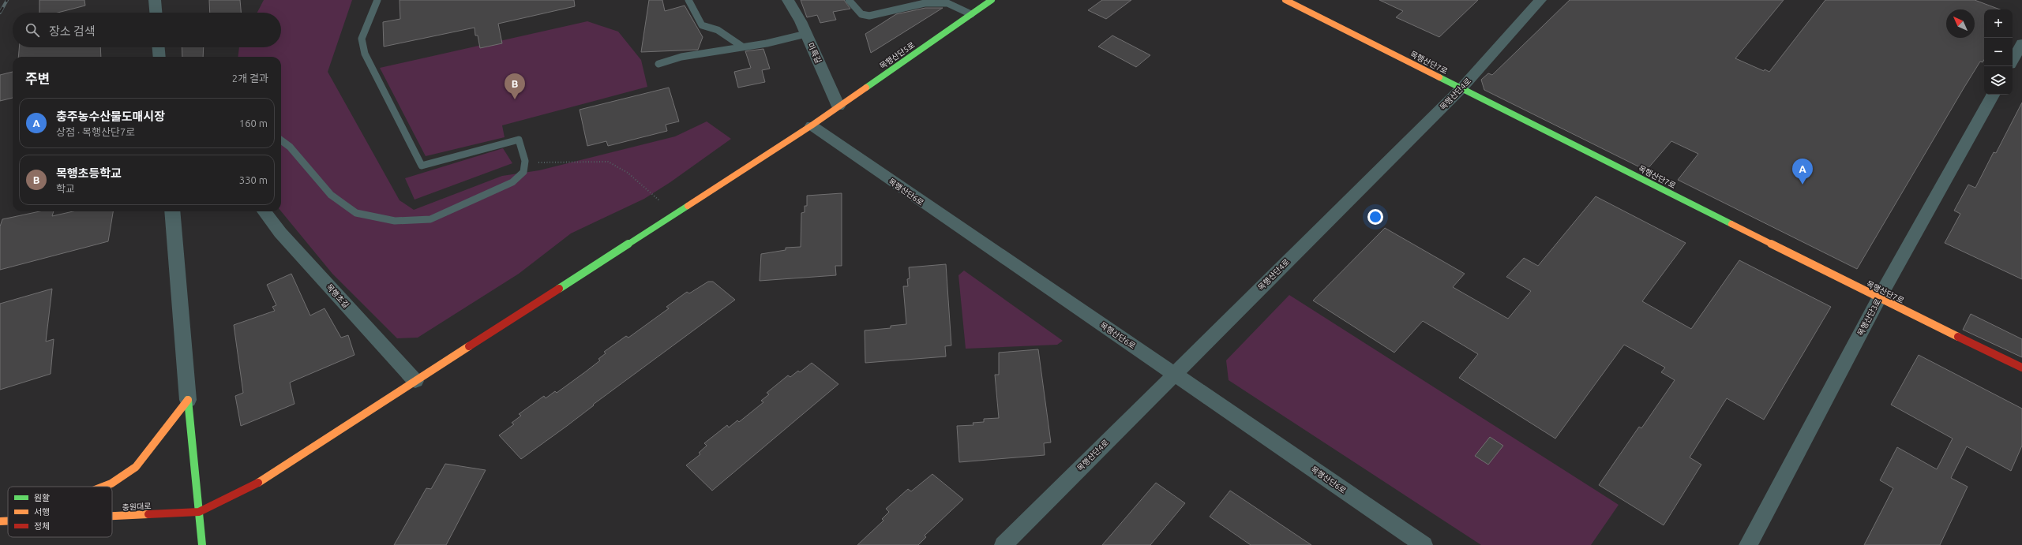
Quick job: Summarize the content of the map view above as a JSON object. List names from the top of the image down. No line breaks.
{"streets":{"street":["미륵길","목행산단5로","목행산단7로","목행산단4로","목행산단6로","목행초길","목행산단3로","충원대로"]},"crossings":[["미륵길","목행산단5로"],["목행산단5로","목행산단6로"],["목행산단5로","목행초길"],["목행산단5로","충원대로"],["목행산단7로","목행산단4로"],["목행산단7로","목행산단3로"],["목행산단4로","목행산단6로"]],"legend":["원활","서행","정체"],"north":"top left","page":{"map_buttons":["+","−"],"search":"장소 검색","heading":["주변","2개 결과"],"pins":["B","A"],"list":[{"mark":"A","name":"충주농수산물도매시장","note":"상점 · 목행산단7로","value":"160 m"},{"mark":"B","name":"목행초등학교","note":"학교","value":"330 m"}]}}
